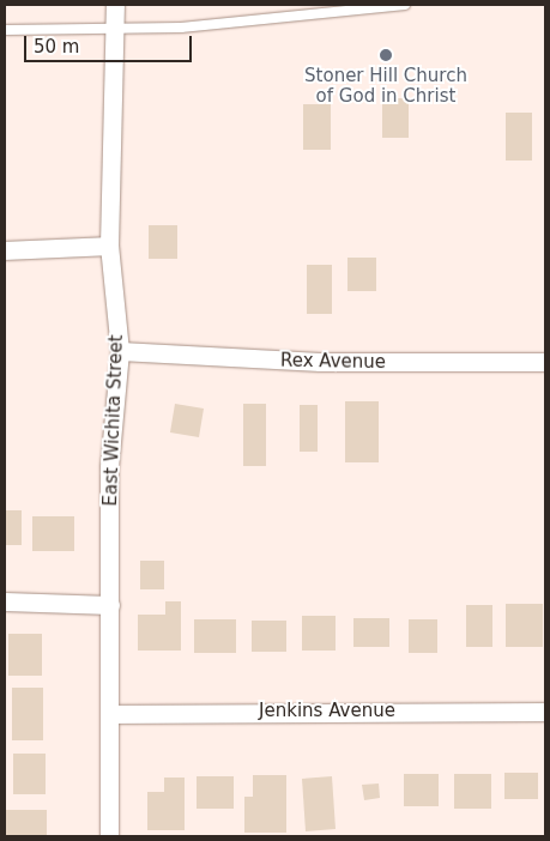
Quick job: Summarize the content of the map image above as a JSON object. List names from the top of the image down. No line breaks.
{"streets":{"street":["Rex Avenue","East Wichita Street","Jenkins Avenue"]},"crossings":[["Rex Avenue","East Wichita Street"],["East Wichita Street","Jenkins Avenue"]],"places":["Stoner Hill Church of God in Christ"],"scale_bar":"50 m"}
